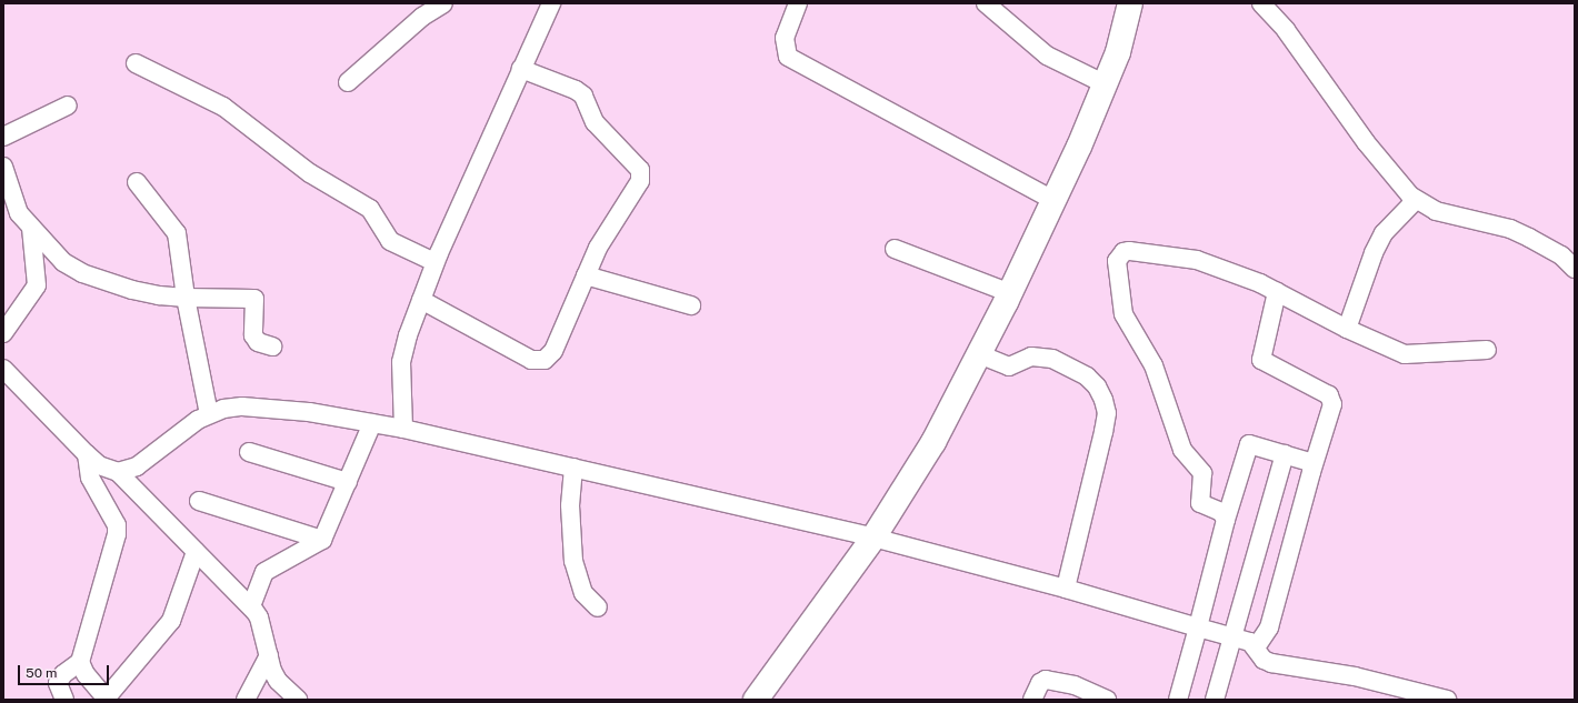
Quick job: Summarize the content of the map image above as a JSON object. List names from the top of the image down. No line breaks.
{"scale_bar":"50 m"}
